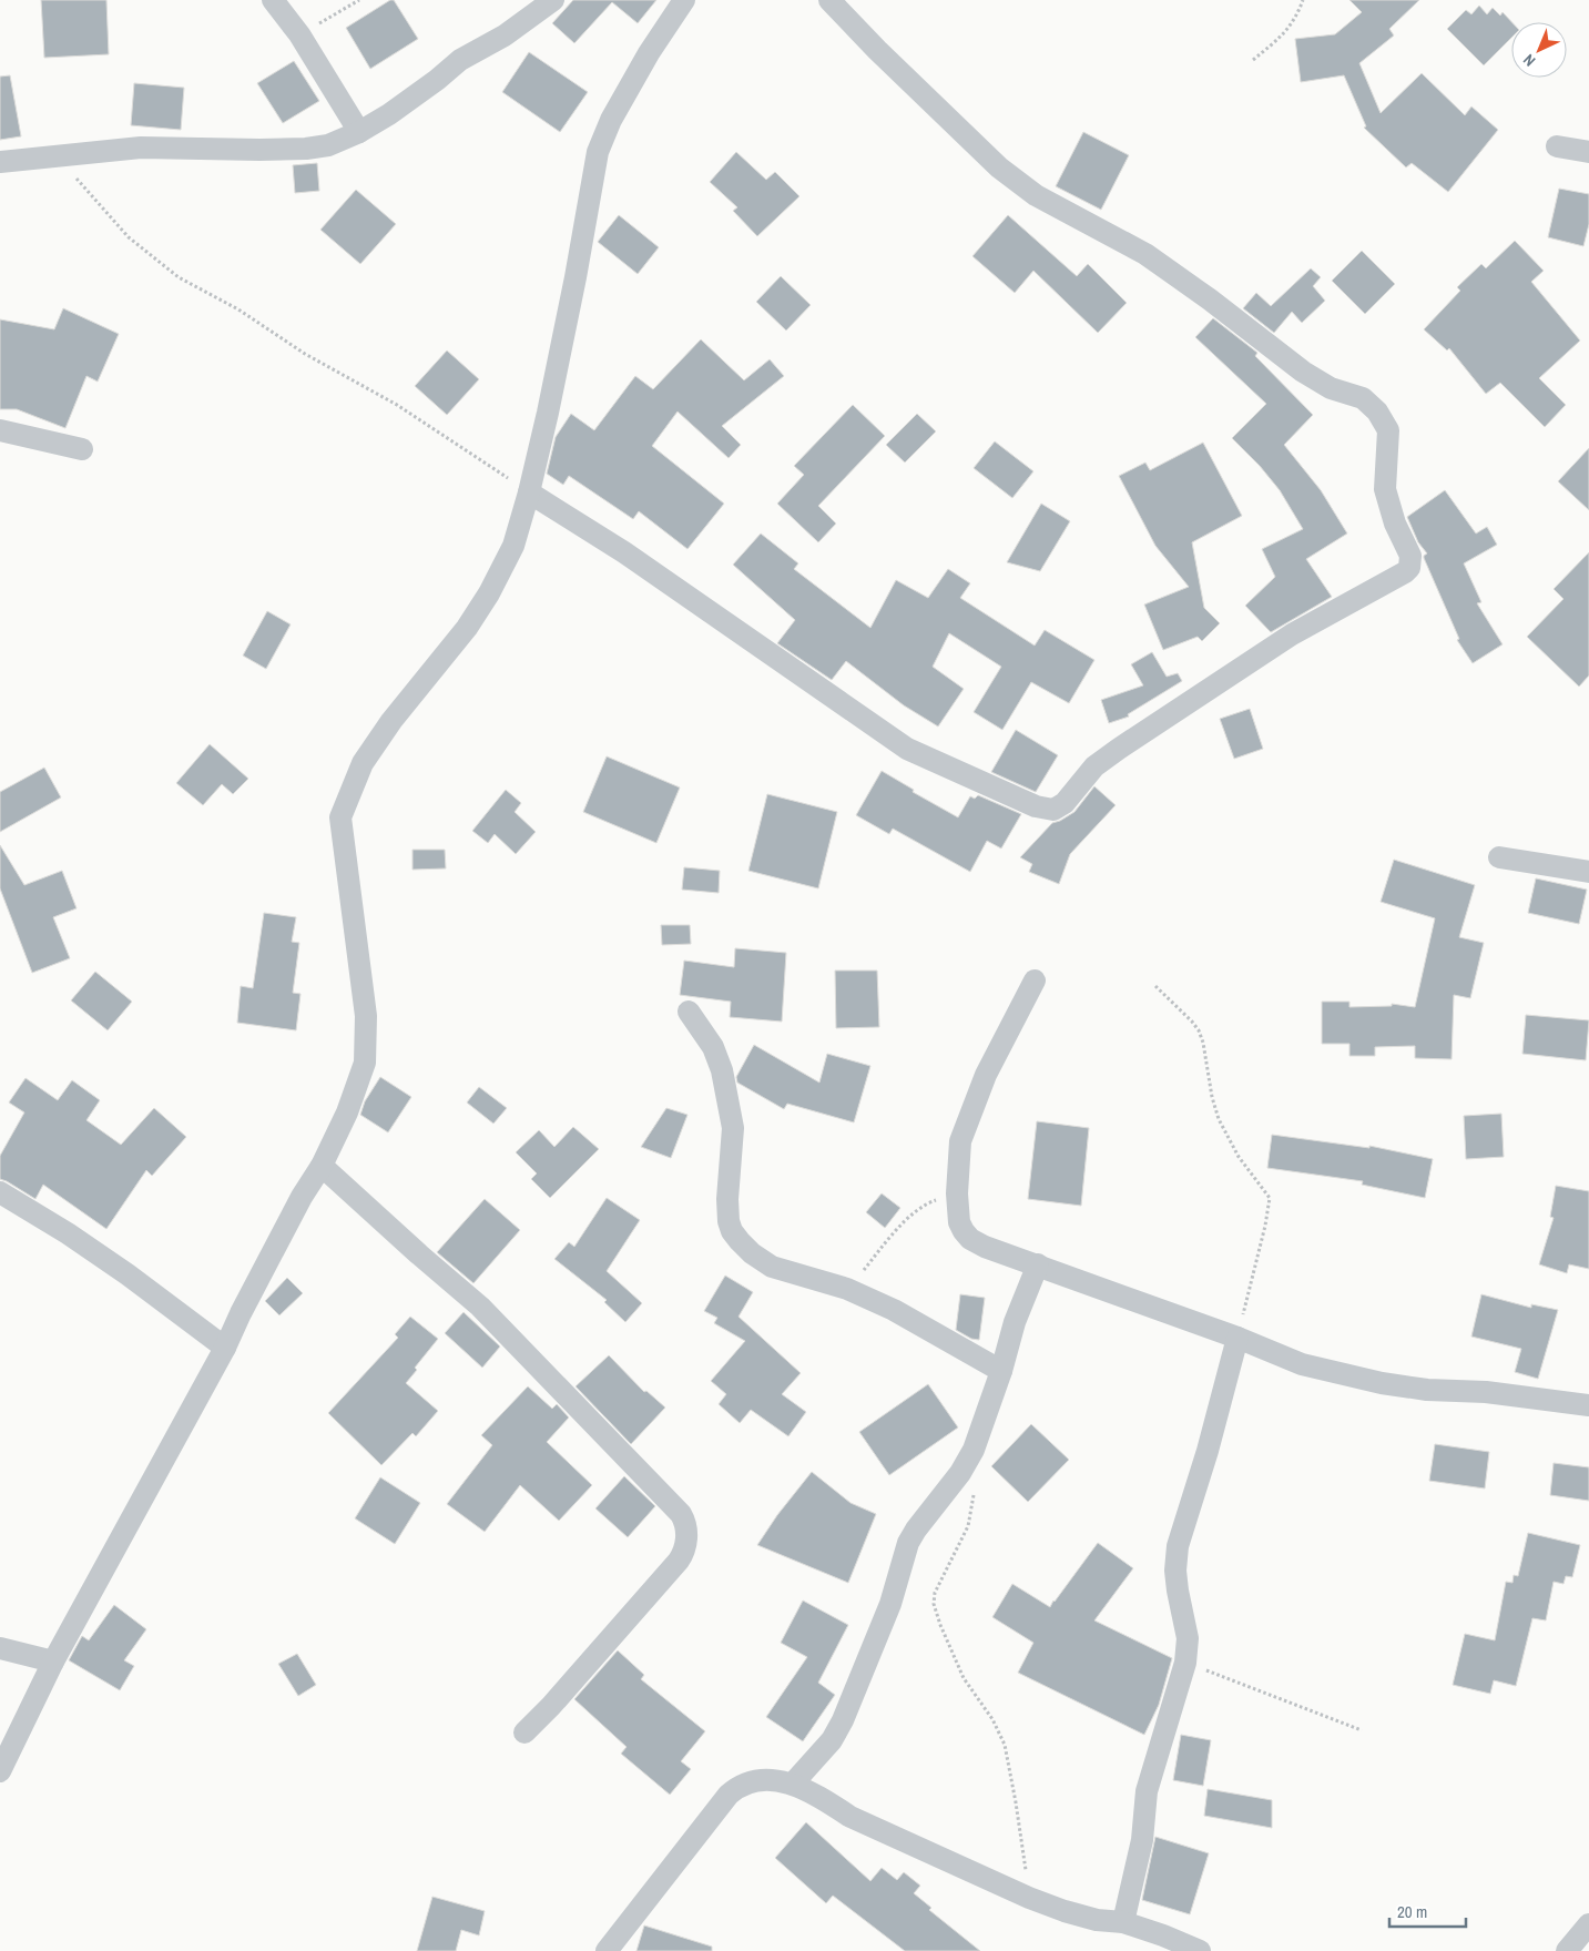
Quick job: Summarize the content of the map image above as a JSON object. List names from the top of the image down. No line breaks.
{"scale_bar":"20 m","north":"bottom left"}
